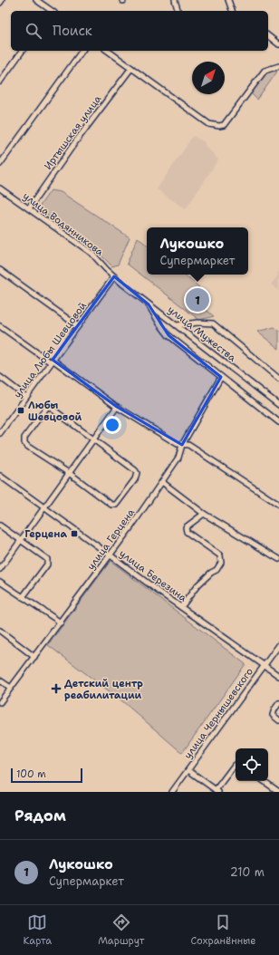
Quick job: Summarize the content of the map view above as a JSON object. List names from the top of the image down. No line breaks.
{"streets":{"street":["Иртышская улица","улица Водянникова","улица Мужества","улица Любы Шевцовой","улица Герцена","улица Березина","улица Чернышевского"]},"crossings":[["Иртышская улица","улица Водянникова"],["улица Водянникова","улица Мужества"],["улица Водянникова","улица Любы Шевцовой"],["улица Мужества","улица Любы Шевцовой"],["улица Герцена","улица Березина"],["улица Березина","улица Чернышевского"]],"places":{"transit":["Любы Шевцовой","Герцена"],"health":["Детский центр реабилитации"]},"scale_bar":"100 m","north":"top right","page":{"search":"Поиск","popup":["Лукошко","Супермаркет"],"pins":"1","scale":"100 m","heading":"Рядом","list":[{"mark":"1","name":"Лукошко","note":"Супермаркет","value":"210 m"}],"nav":["Карта","Маршрут","Сохранённые"]}}
